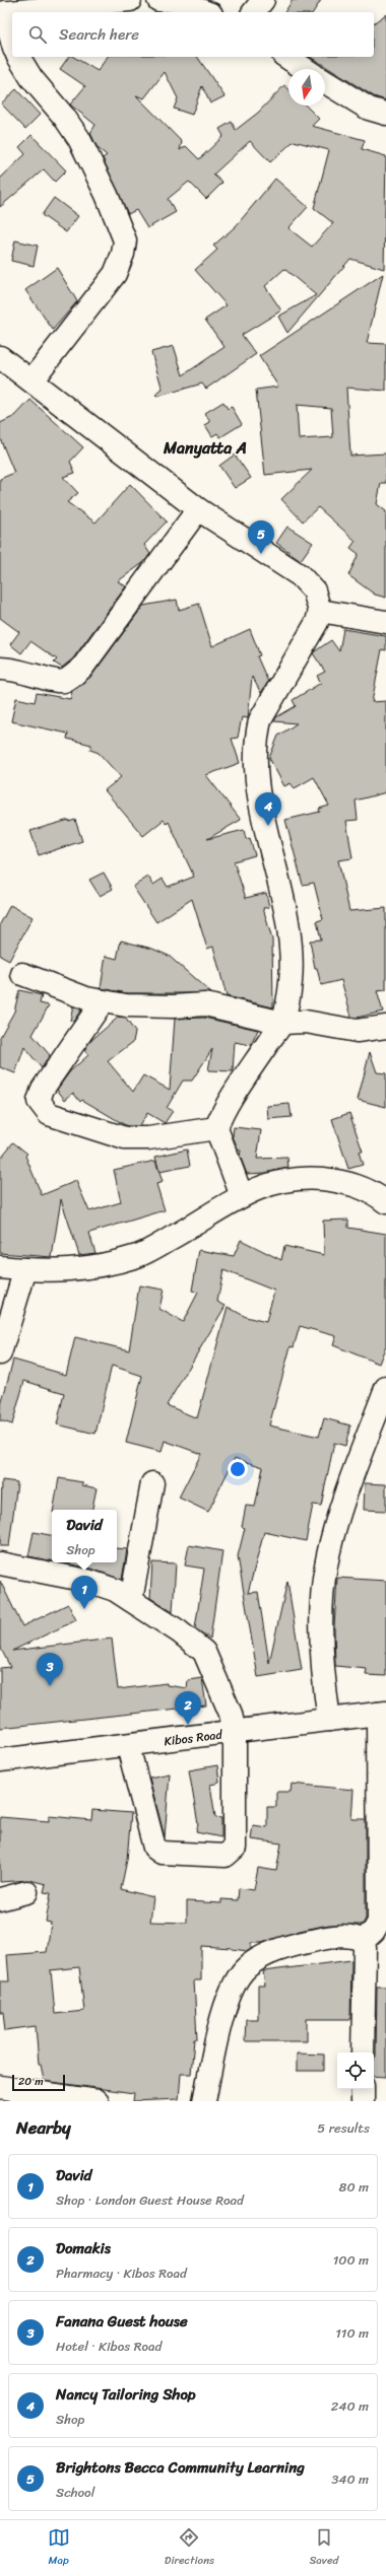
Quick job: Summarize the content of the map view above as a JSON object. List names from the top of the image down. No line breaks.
{"streets":{"street":["Kibos Road"]},"districts":["Manyatta A"],"scale_bar":"20 m","north":"bottom","page":{"search":"Search here","pins":["5","4","1","3","2"],"popup":["David","Shop"],"scale":"20 m","heading":["Nearby","5 results"],"list":[{"mark":"1","name":"David","note":"Shop · London Guest House Road","value":"80 m"},{"mark":"2","name":"Domakis","note":"Pharmacy · Kibos Road","value":"100 m"},{"mark":"3","name":"Fanana Guest house","note":"Hotel · Kibos Road","value":"110 m"},{"mark":"4","name":"Nancy Tailoring Shop","note":"Shop","value":"240 m"},{"mark":"5","name":"Brightons Becca Community Learning","note":"School","value":"340 m"}],"nav":["Map","Directions","Saved"]}}
